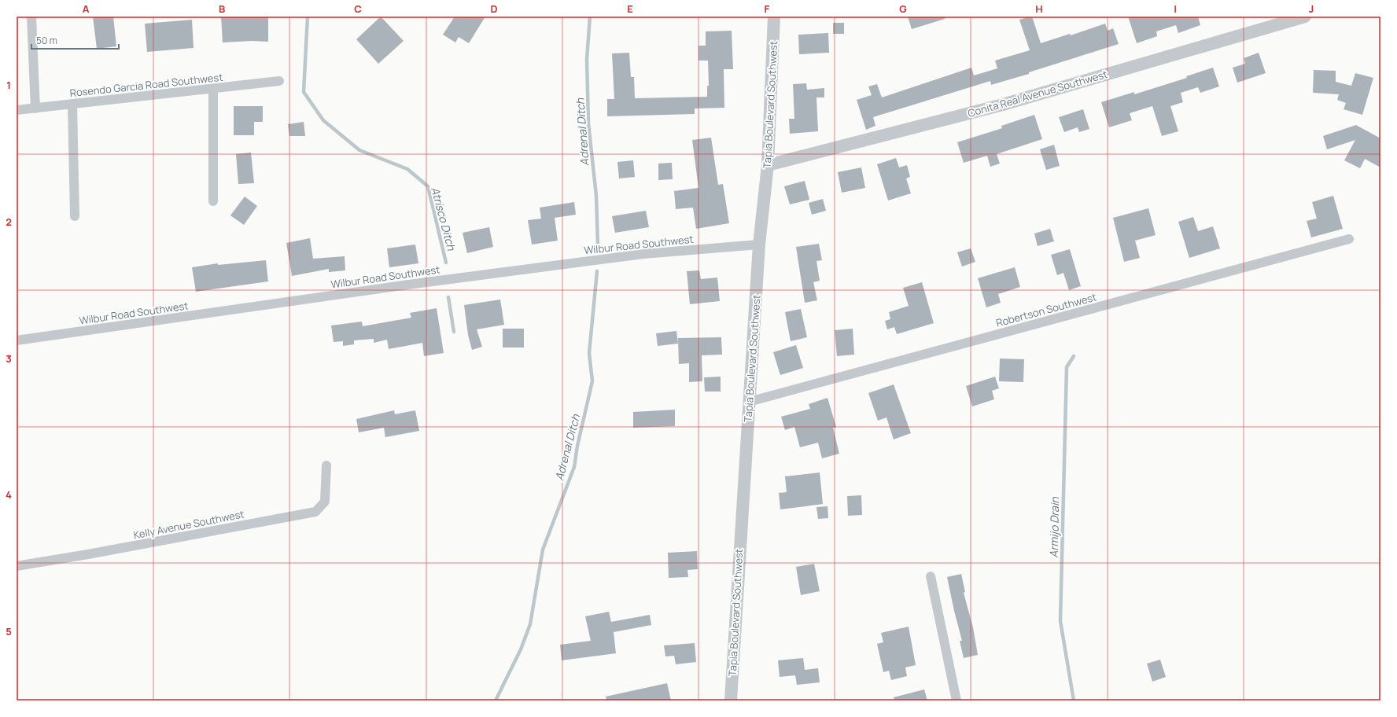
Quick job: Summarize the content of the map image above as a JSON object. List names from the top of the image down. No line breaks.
{"streets":{"street":["Rosendo Garcia Road Southwest","Conita Real Avenue Southwest","Tapia Boulevard Southwest","Wilbur Road Southwest","Robertson Southwest","Kelly Avenue Southwest"]},"crossings":[["Conita Real Avenue Southwest","Tapia Boulevard Southwest"],["Tapia Boulevard Southwest","Wilbur Road Southwest"],["Tapia Boulevard Southwest","Robertson Southwest"]],"water":["Adrenal Ditch","Atrisco Ditch","Armijo Drain"],"scale_bar":"50 m","grid":{"columns":["A","B","C","D","E","F","G","H","I","J"],"rows":["1","2","3","4","5"]}}
